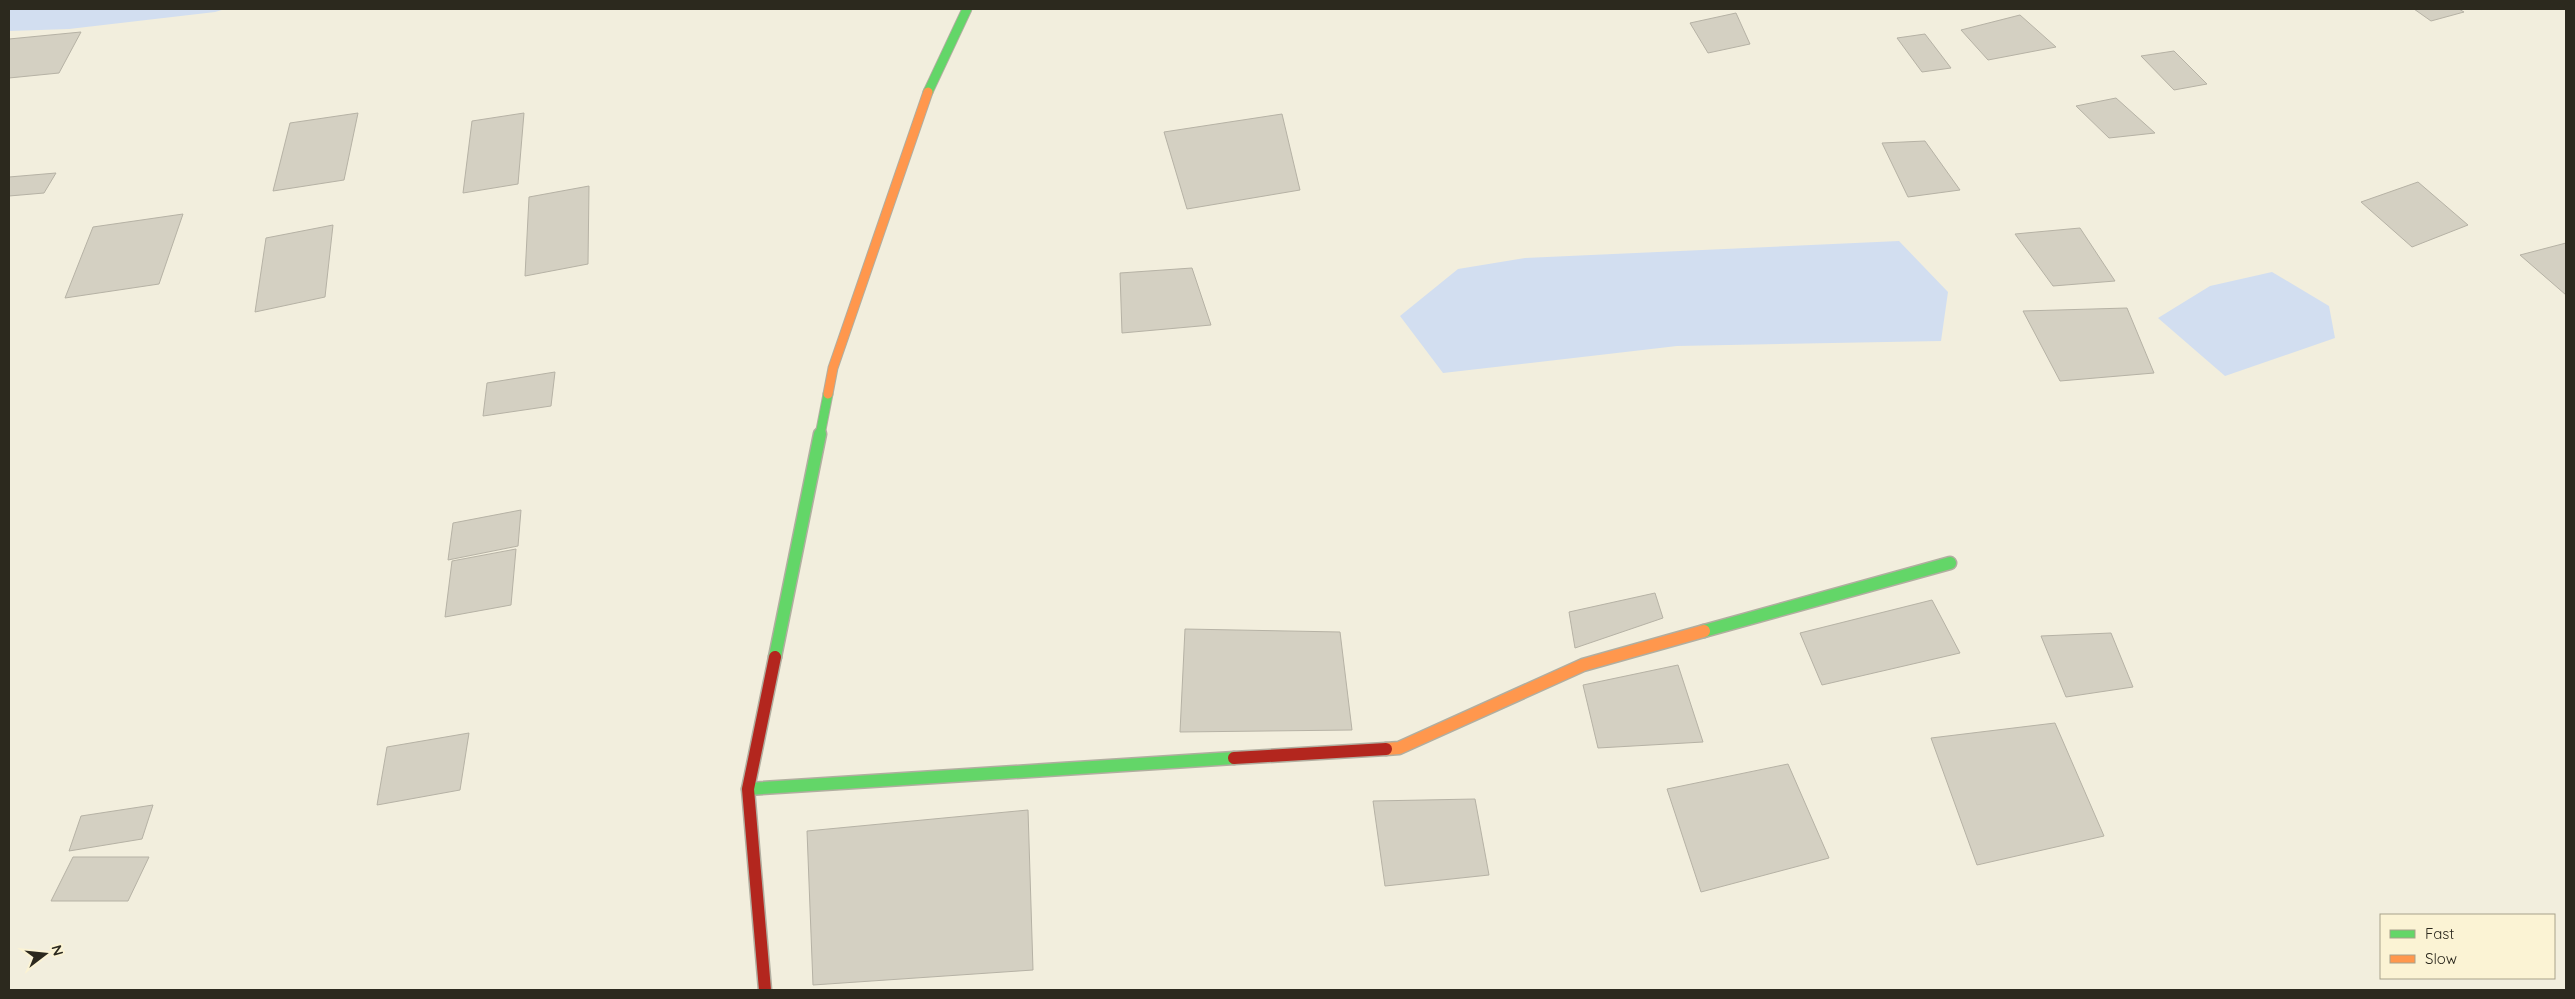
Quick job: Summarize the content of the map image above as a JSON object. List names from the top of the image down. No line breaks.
{"legend":["Fast","Slow"],"north":"right"}
